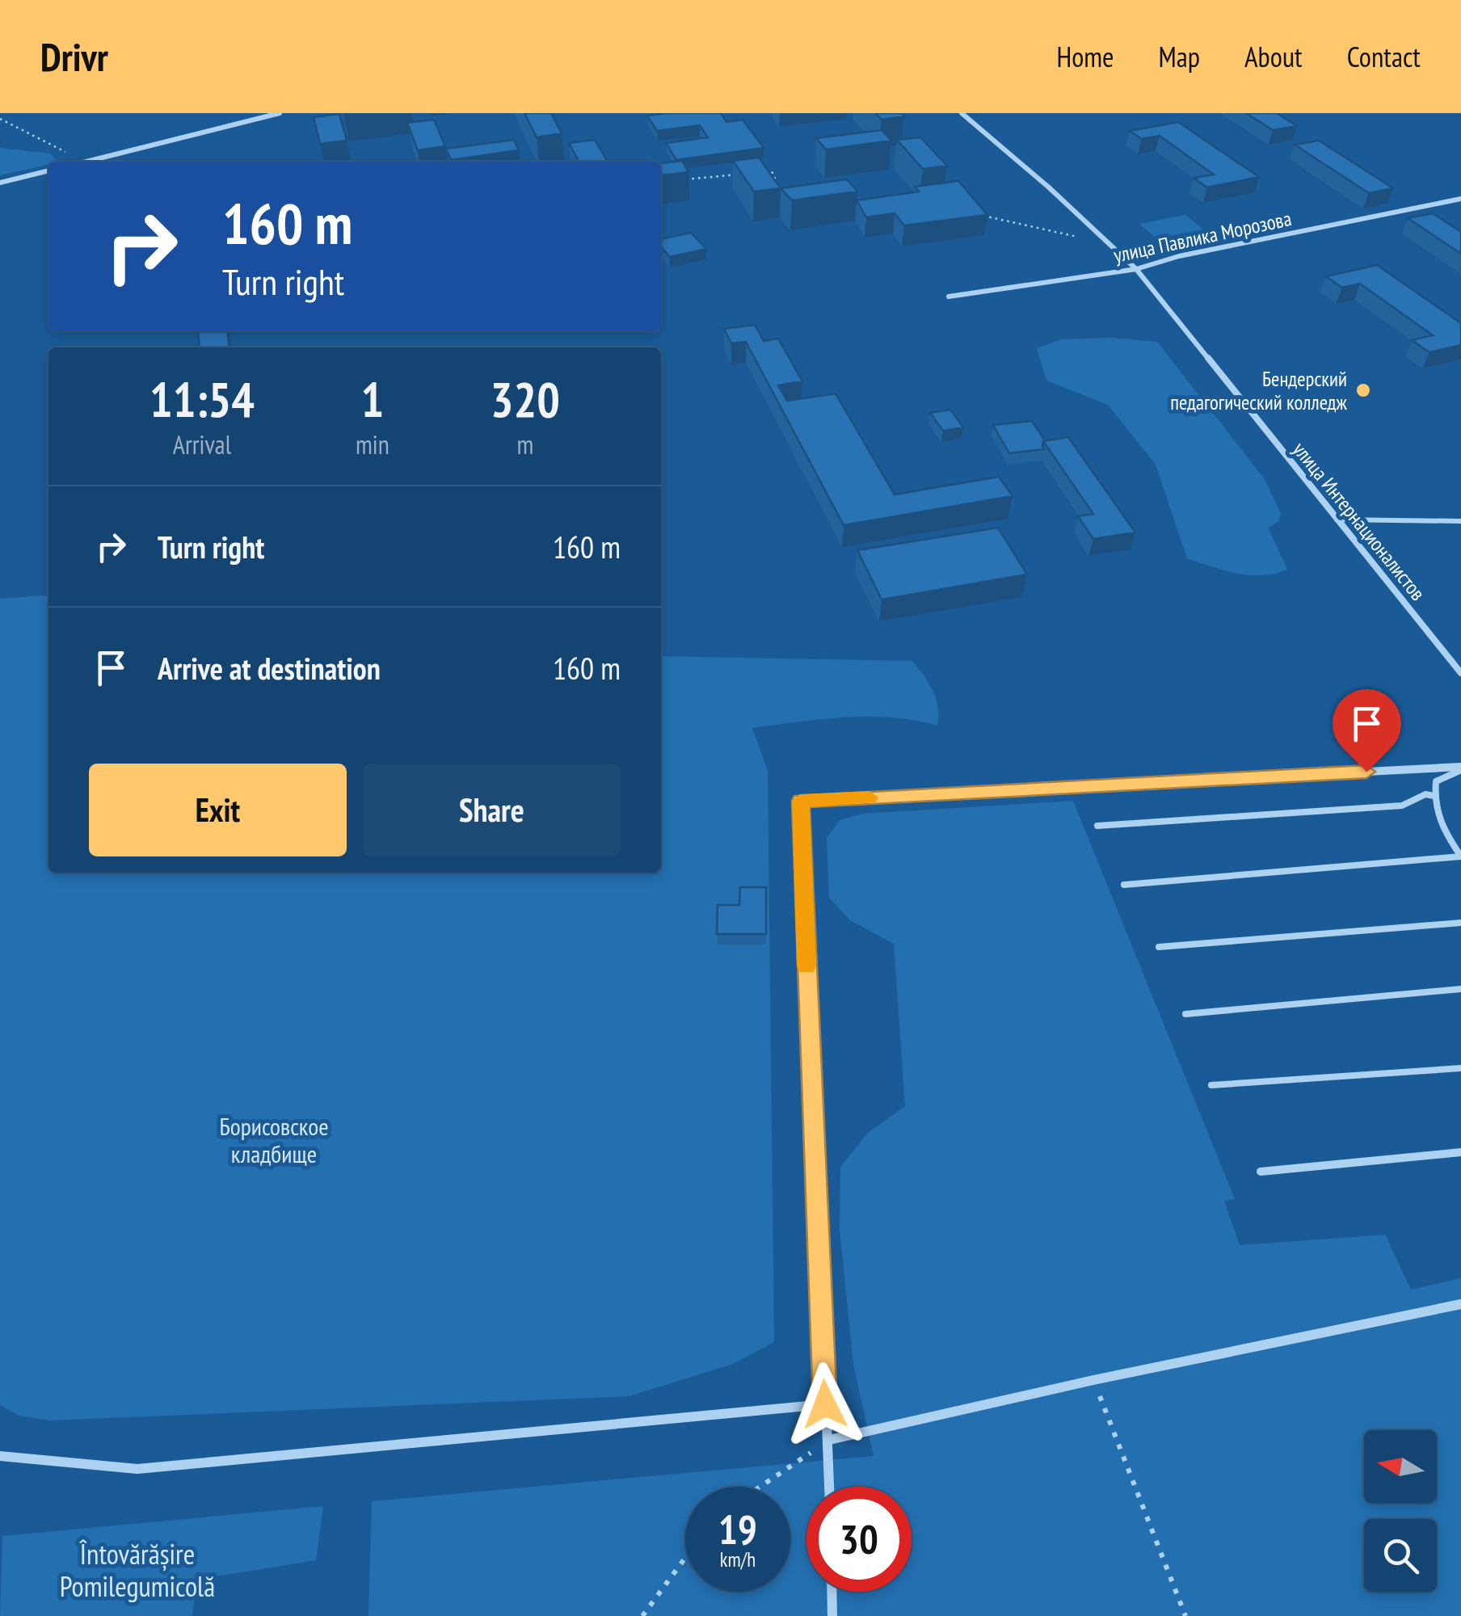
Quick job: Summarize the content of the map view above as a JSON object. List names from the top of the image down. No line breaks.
{"streets":{"street":["улица Павлика Морозова","улица Интернационалистов"]},"crossings":[["улица Павлика Морозова","улица Интернационалистов"]],"parks":["Борисовское кладбище","Întovărășire Pomilegumicolă"],"places":["Бендерский педагогический колледж"],"north":"left","page":{"header":"Drivr","nav":["Home","Map","About","Contact"],"turn":["160 m","Turn right"],"eta":["11:54","Arrival","1","min","320","m"],"list":[{"name":"Turn right","value":"160 m"},{"name":"Arrive at destination","value":"160 m"}],"buttons":["Exit","Share"],"speed":"19 km/h","limit":"30"}}
